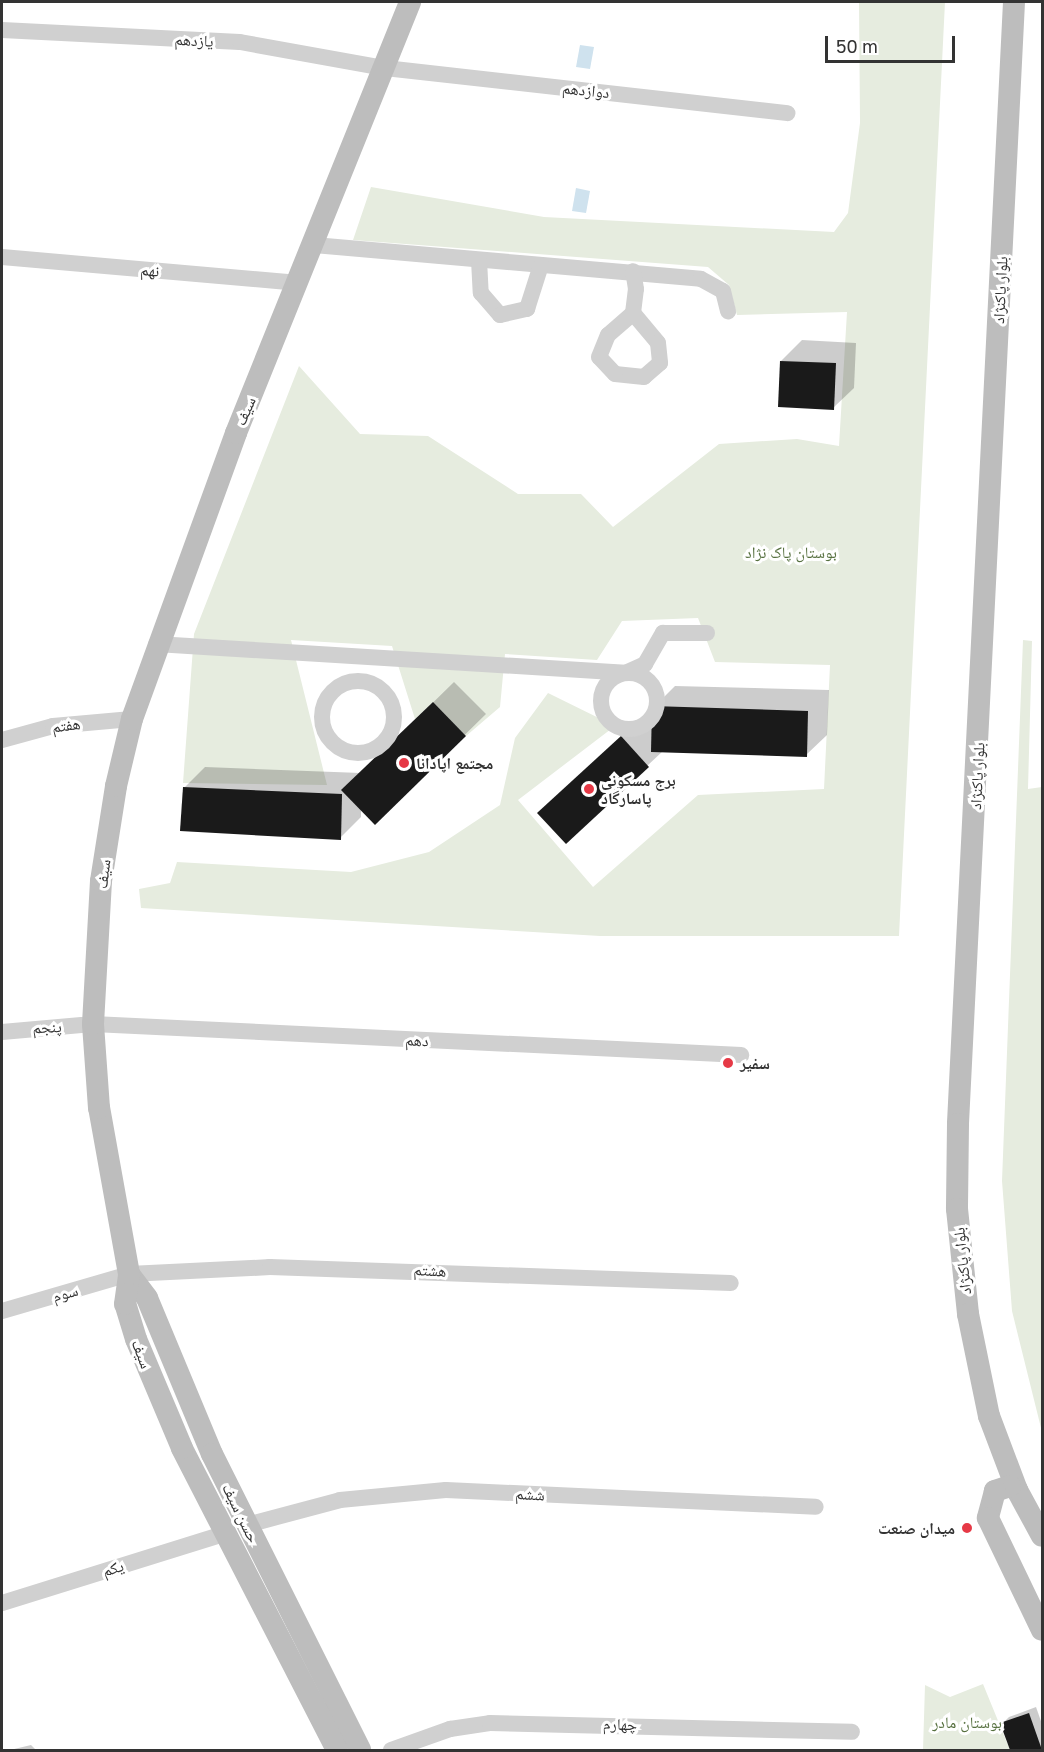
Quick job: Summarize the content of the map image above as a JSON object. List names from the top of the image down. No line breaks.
{"streets":{"street":["یازدهم","دوازدهم","نهم","بلوار پاکنژاد","سیف","هفتم","پنجم","دهم","هشتم","سوم","ششم","حسن سیف","یکم","چهارم"]},"crossings":[["یازدهم","دوازدهم"],["یازدهم","سیف"],["دوازدهم","سیف"],["نهم","سیف"],["سیف","هفتم"],["سیف","پنجم"],["سیف","دهم"],["سیف","هشتم"],["سیف","سوم"],["سیف","حسن سیف"],["سیف","یکم"],["پنجم","دهم"],["هشتم","سوم"],["هشتم","حسن سیف"],["سوم","حسن سیف"],["ششم","حسن سیف"]],"parks":["بوستان پاک نژاد","بوستان مادر"],"places":["مجتمع اپادانا","برج مسکونی پاسارگاد","سفیر","میدان صنعت"],"scale_bar":"50 m"}
